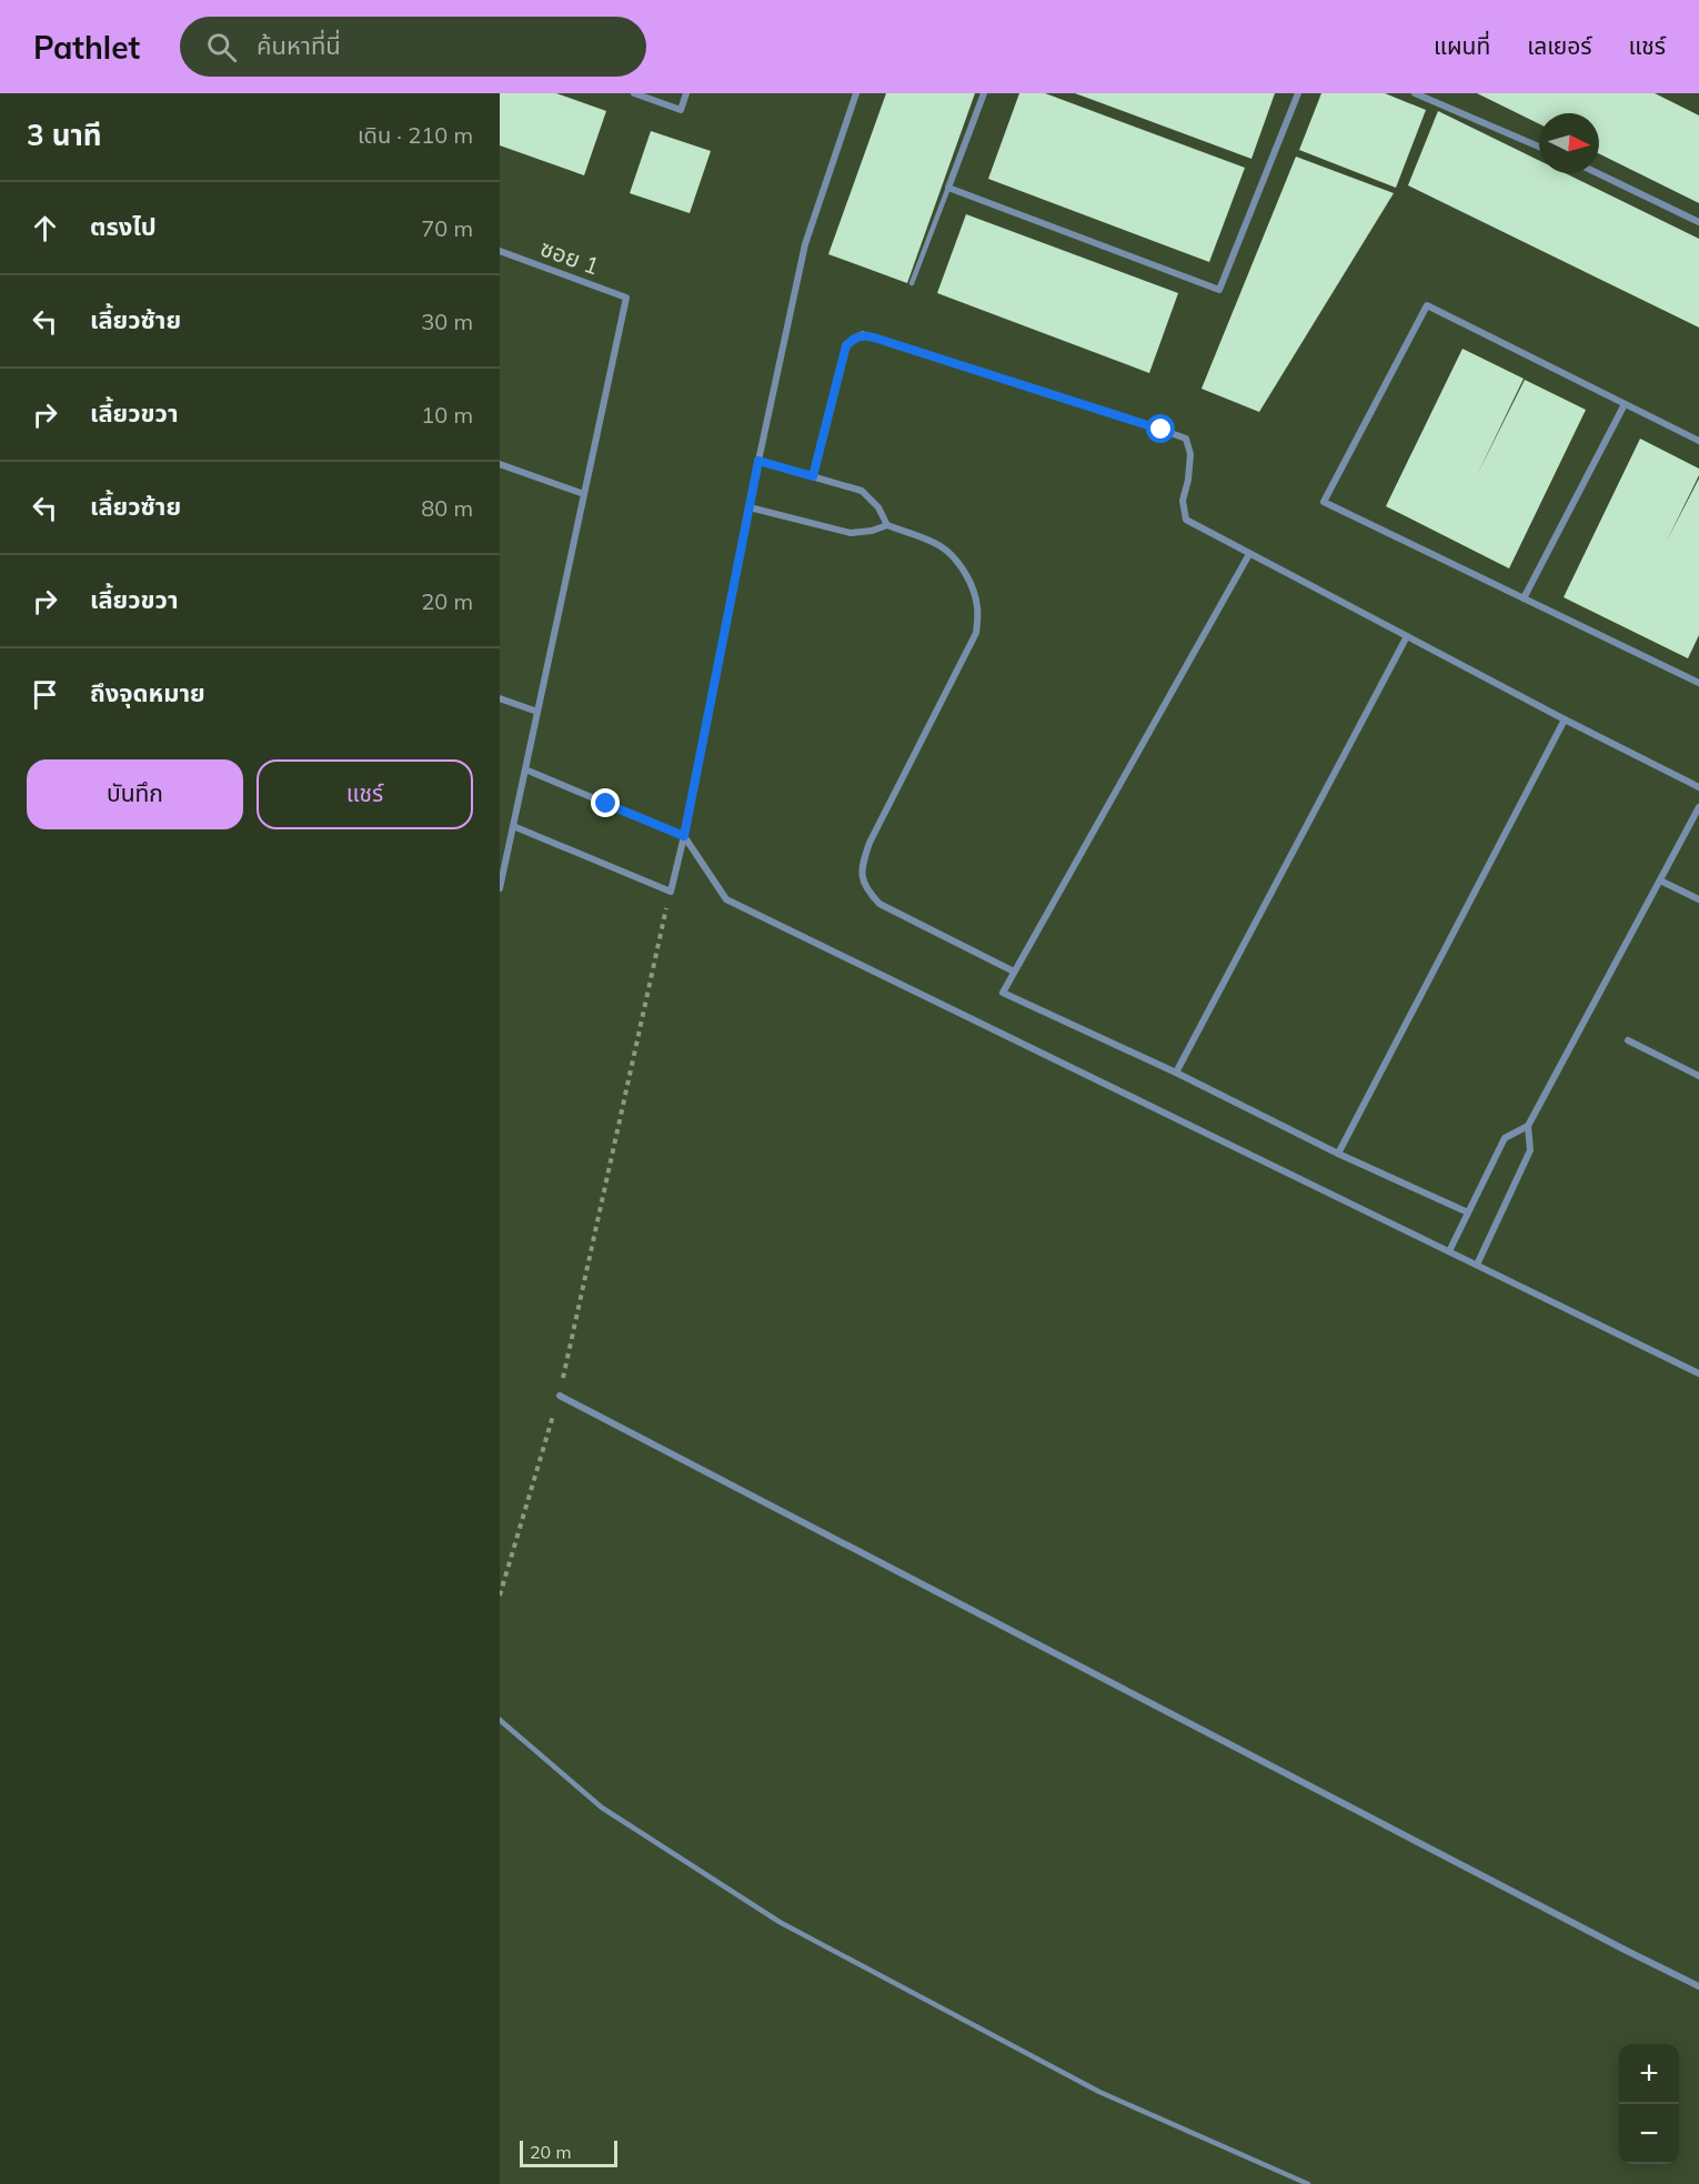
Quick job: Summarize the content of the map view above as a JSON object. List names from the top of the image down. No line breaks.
{"streets":{"street":["ซอย 1"]},"scale_bar":"20 m","north":"right","page":{"header":"Pathlet","search":"ค้นหาที่นี่","nav":["แผนที่","เลเยอร์","แชร์"],"heading":["3 นาที","เดิน · 210 m"],"list":[["ตรงไป","70 m"],["เลี้ยวซ้าย","30 m"],["เลี้ยวขวา","10 m"],["เลี้ยวซ้าย","80 m"],["เลี้ยวขวา","20 m"],"ถึงจุดหมาย"],"buttons":["บันทึก","แชร์"],"map_buttons":["+","−"],"scale":"20 m"}}
